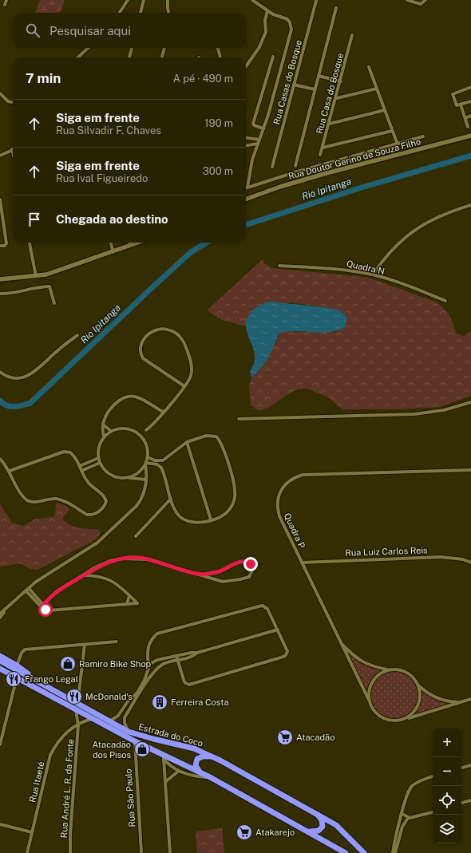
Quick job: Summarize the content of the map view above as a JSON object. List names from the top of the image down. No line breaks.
{"streets":{"highway":["Estrada do Coco"],"main road":["Rua Doutor Gerino de Souza Filho"],"street":["Rua Casas do Bosque","Rua Casa do Bosque","Quadra N","Quadra P","Rua Luiz Carlos Reis","Rua Itaeté","Rua André L. R. da Fonte","Rua São Paulo"]},"crossings":[["Quadra P","Rua Luiz Carlos Reis"],["Estrada do Coco","Rua André L. R. da Fonte"],["Estrada do Coco","Rua São Paulo"],["Rua Itaeté","Rua André L. R. da Fonte"]],"water":["Rio Ipitanga"],"places":{"shop":["Ramiro Bike Shop","Atacadão dos Pisos"],"restaurant":["Frango Legal","McDonald's"],"building":["Ferreira Costa"],"supermarket":["Atacadão","Atakarejo"]},"page":{"search":"Pesquisar aqui","heading":["7 min","A pé · 490 m"],"list":[["Siga em frente","Rua Silvadir F. Chaves","190 m"],["Siga em frente","Rua Ival Figueiredo","300 m"],"Chegada ao destino"],"map_buttons":["+","−"]}}
